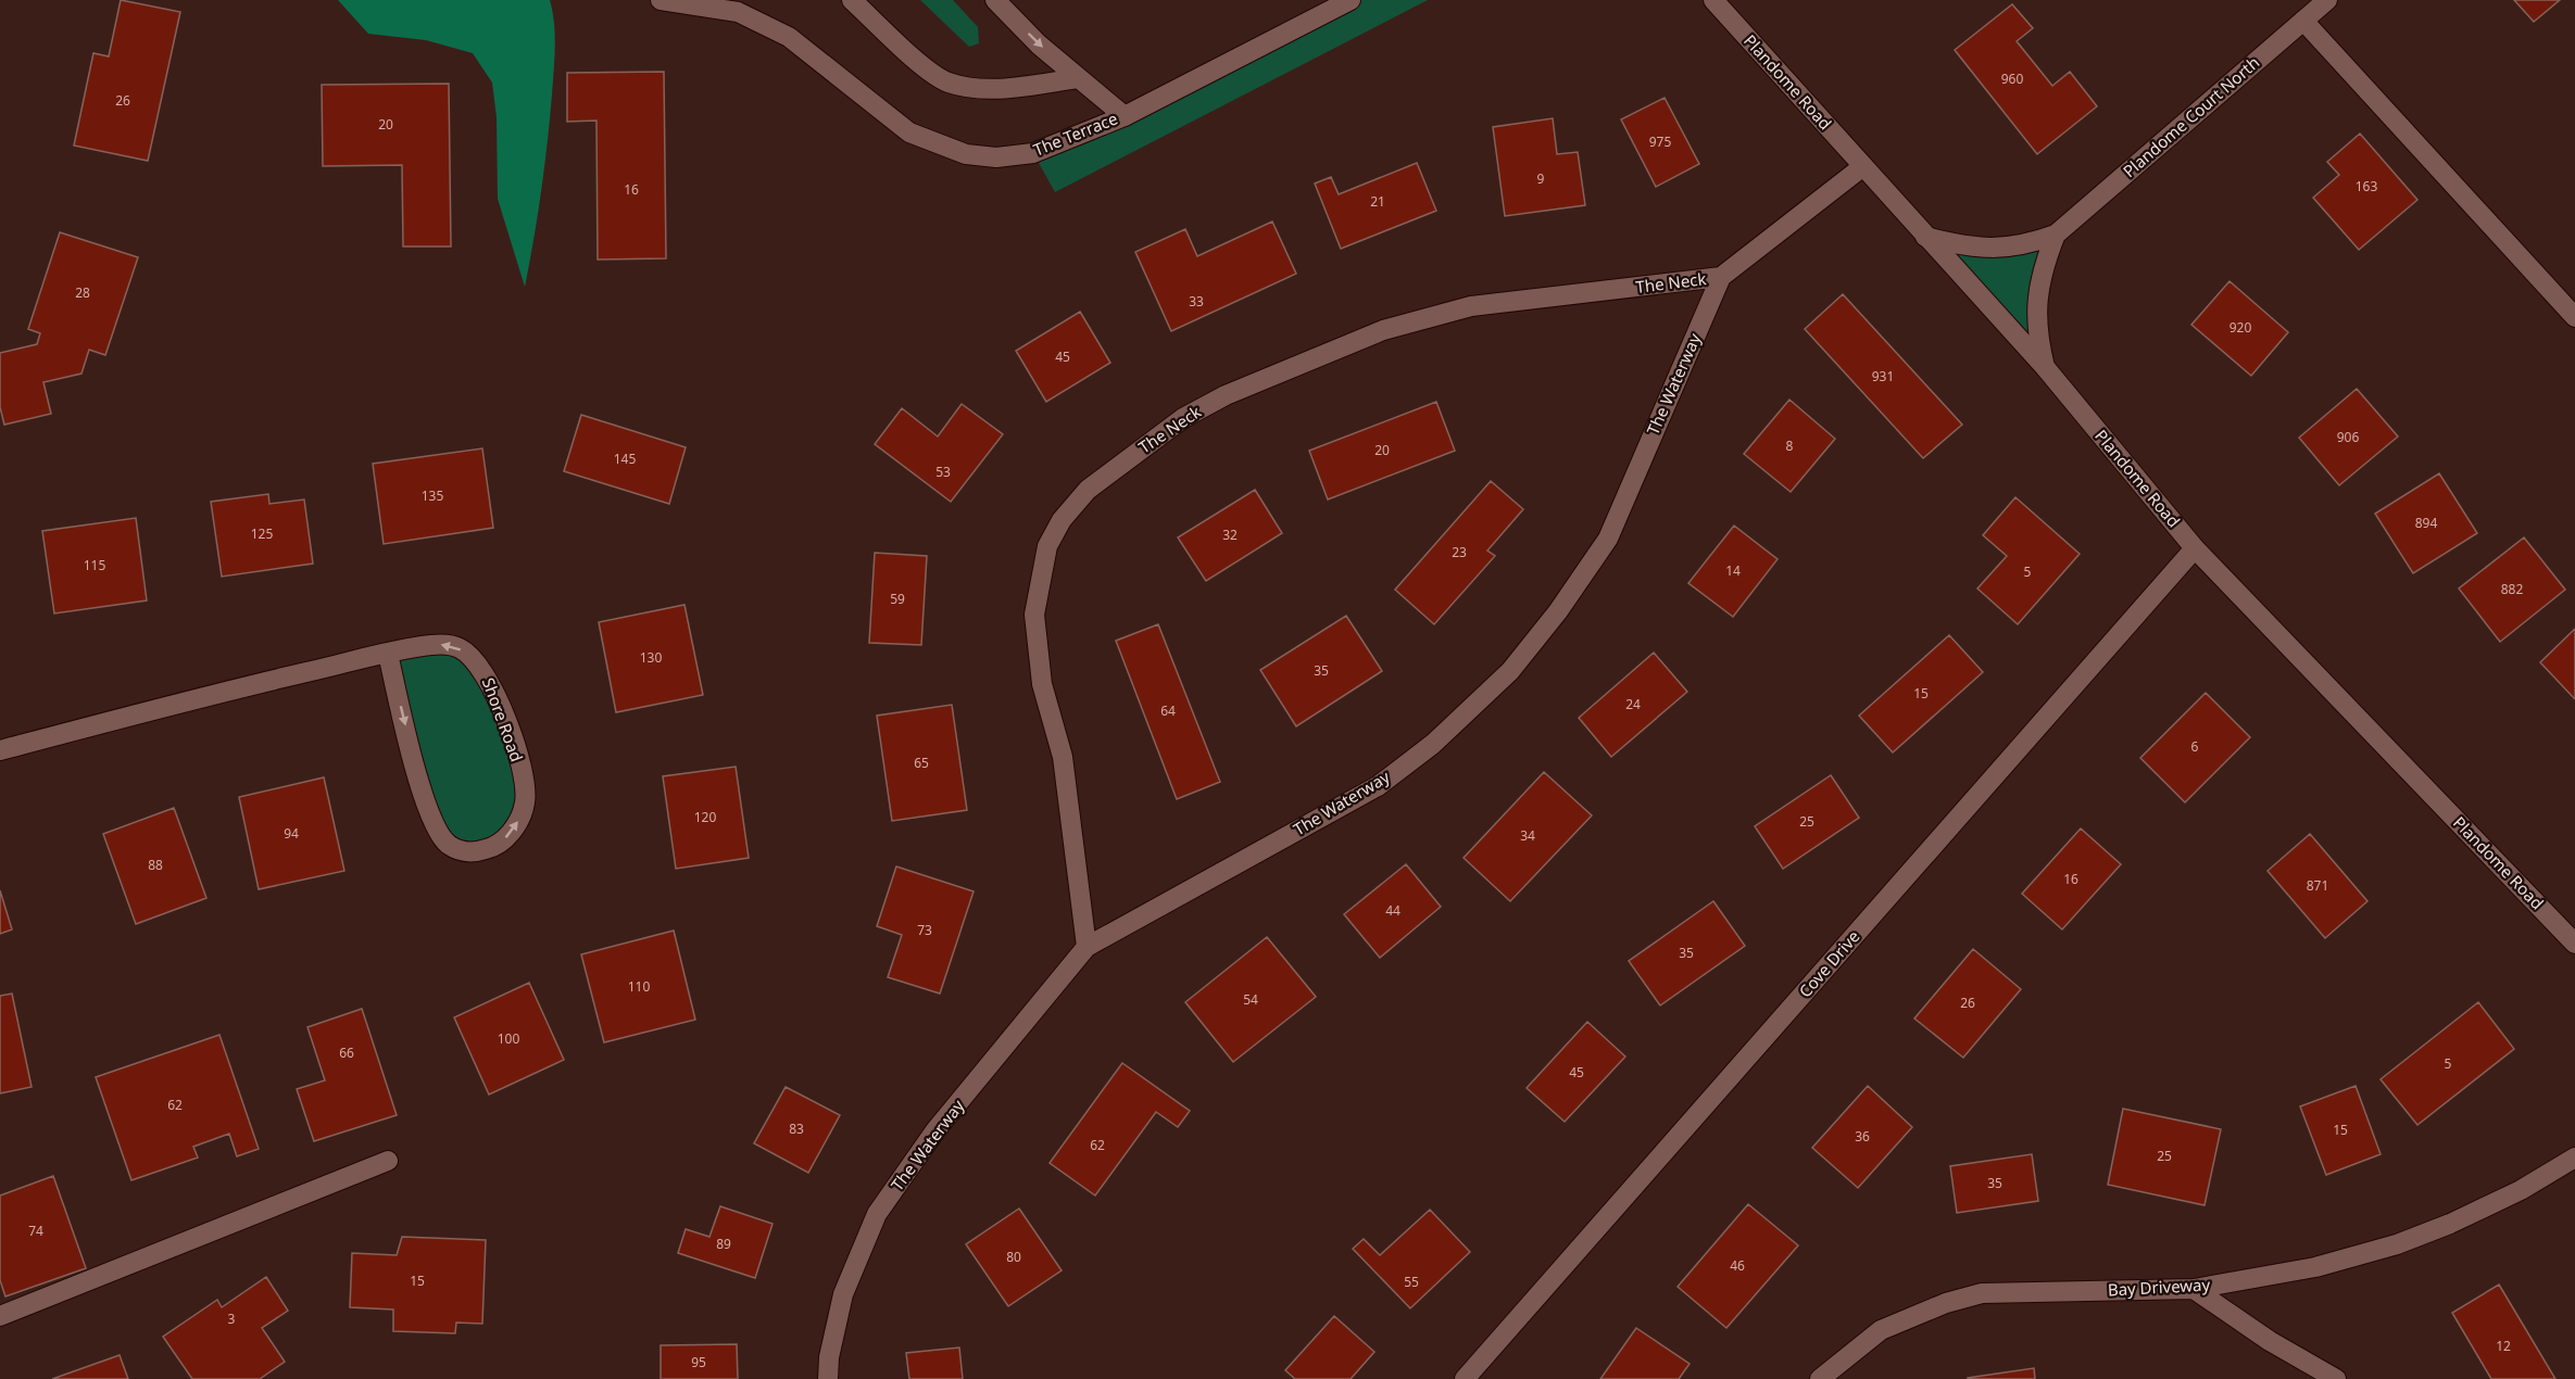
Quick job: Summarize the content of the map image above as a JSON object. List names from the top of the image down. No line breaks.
{"streets":{"street":["Plandome Road","Plandome Court North","The Terrace","The Neck","The Waterway","Shore Road","Cove Drive","Bay Driveway"]},"crossings":[["Plandome Road","Plandome Court North"],["Plandome Road","The Waterway"],["Plandome Road","Cove Drive"],["The Neck","The Waterway"]],"house_numbers":["960","26","20","975","9","163","16","21","28","33","920","45","931","906","8","20","145","53","135","894","125","32","23","115","14","5","882","59","130","35","15","24","64","6","65","120","25","94","34","88","16","871","44","73","35","110","54","26","100","66","5","45","62","83","15","36","62","25","35","74","89","80","46","15","55","3","12","95"]}
